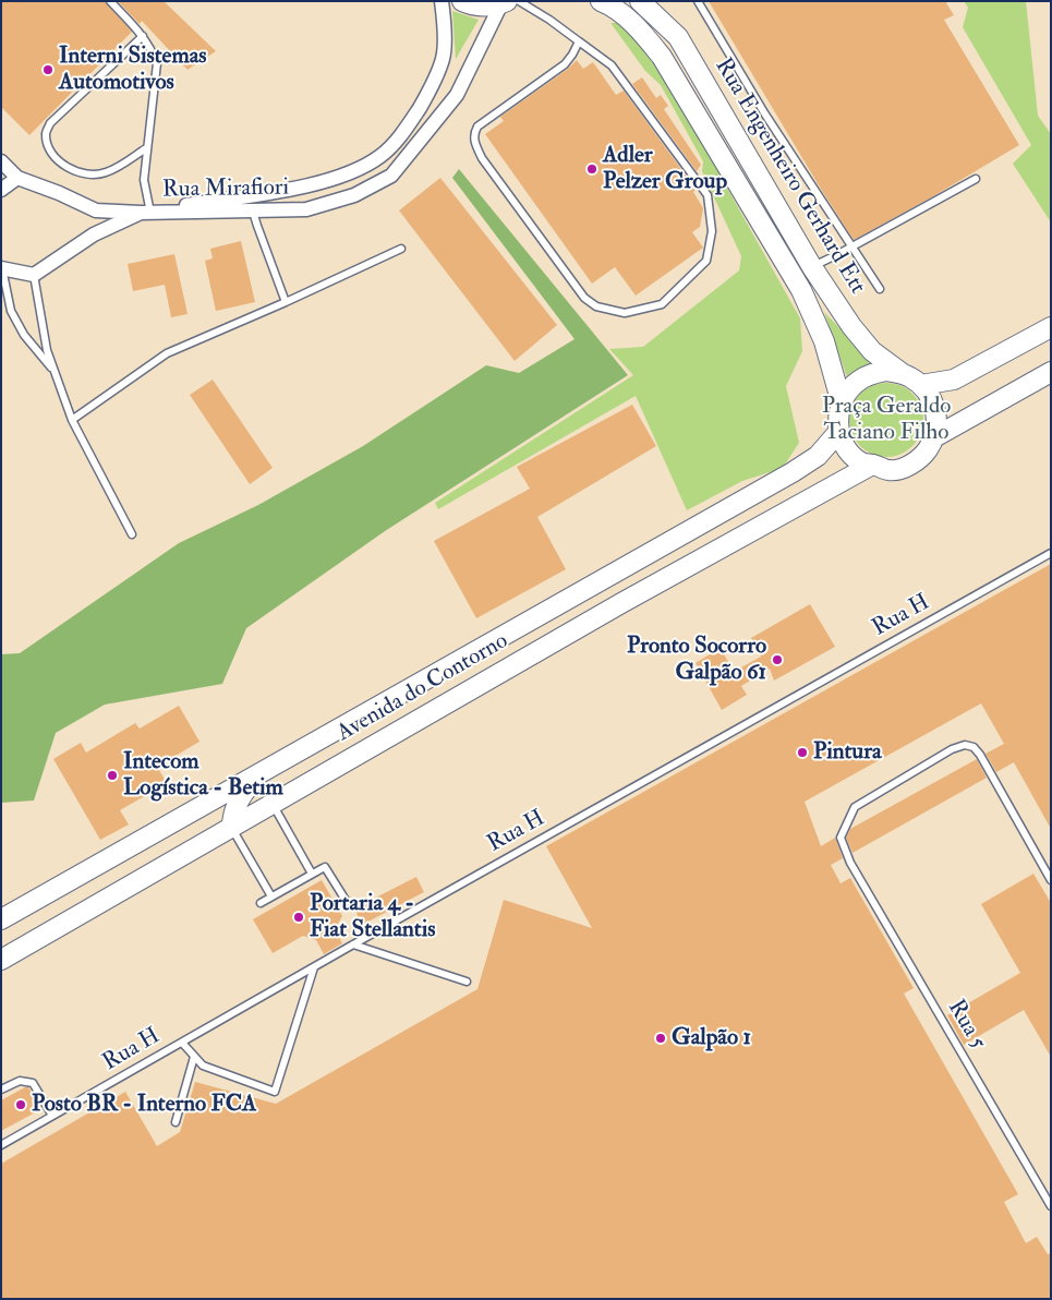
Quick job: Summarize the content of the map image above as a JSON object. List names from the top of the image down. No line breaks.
{"streets":{"street":["Rua Engenheiro Gerhard Ett","Rua Mirafiori","Avenida do Contorno"],"lane":["Rua H","Rua 5"]},"crossings":[["Rua Engenheiro Gerhard Ett","Avenida do Contorno"]],"parks":["Praça Geraldo Taciano Filho"],"places":["Interni Sistemas Automotivos","Adler Pelzer Group","Pronto Socorro Galpão 61","Pintura","Intecom Logística - Betim","Portaria 4 - Fiat Stellantis","Galpão 1","Posto BR - Interno FCA"]}
